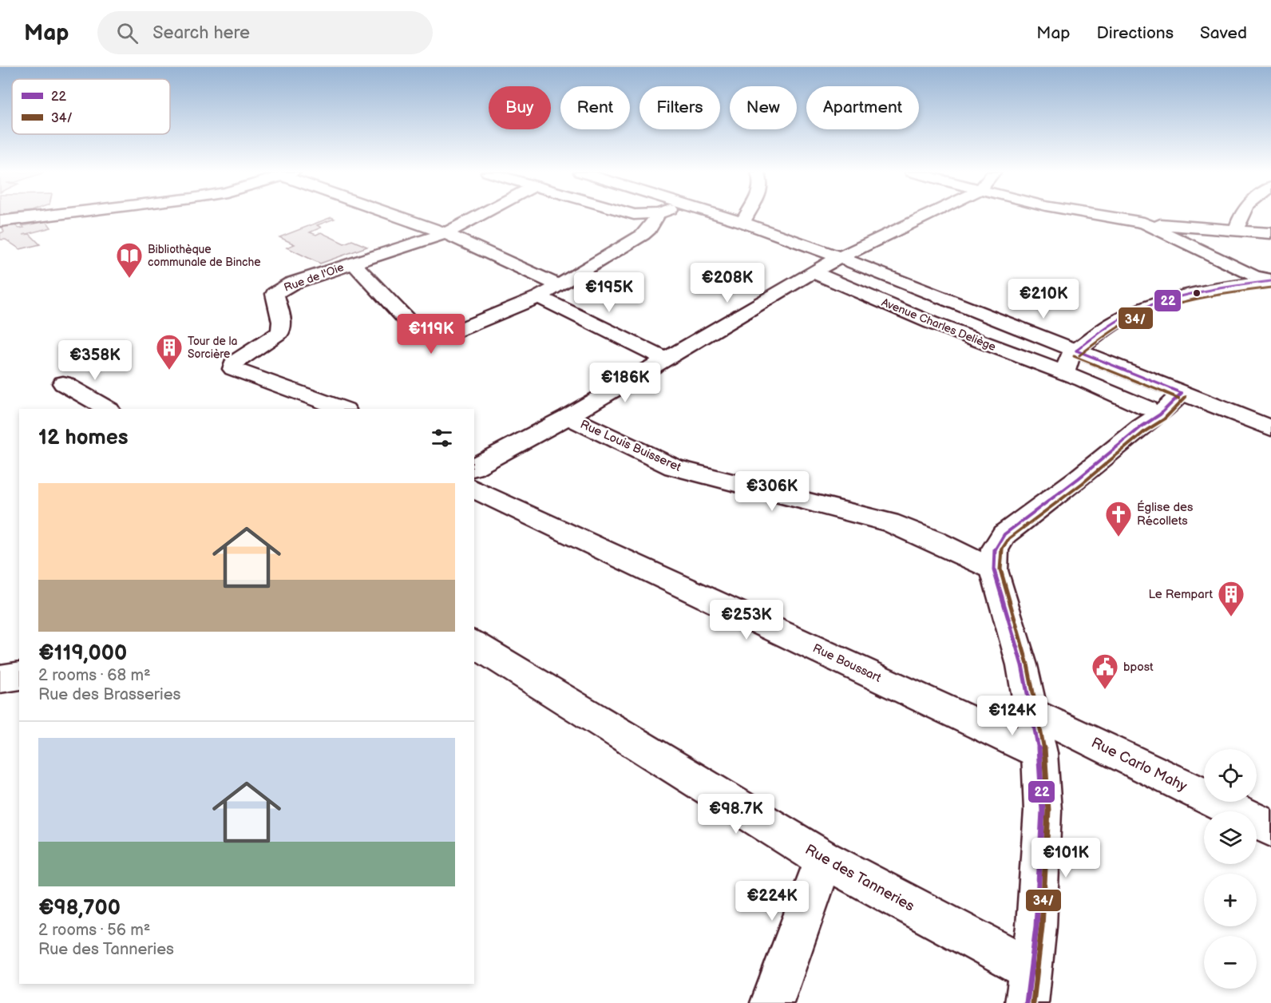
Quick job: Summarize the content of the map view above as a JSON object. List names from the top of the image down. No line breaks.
{"streets":{"street":["Rue de l'Oie","Avenue Charles Deliège","Rue Louis Buisseret","Rue Boussart","Rue Carlo Mahy","Rue des Tanneries"]},"places":{"library":["Bibliothèque communale de Binche"],"building":["Tour de la Sorcière","Le Rempart"],"church":["Église des Récollets"],"public building":["bpost"]},"lines":["transit line 22","transit line 34/"],"legend":["22","34/"],"page":{"header":"Map","search":"Search here","nav":["Map","Directions","Saved"],"chip":["Buy","Rent","Filters","New","Apartment"],"price":["€208K","€195K","€210K","€119K","€358K","€186K","€306K","€253K","€124K","€98.7K","€101K","€224K"],"heading":"12 homes","list":[{"name":"€119,000","note":"2 rooms · 68 m² · Rue des Brasseries"},{"name":"€98,700","note":"2 rooms · 56 m² · Rue des Tanneries"}],"map_buttons":["+","−"]}}
